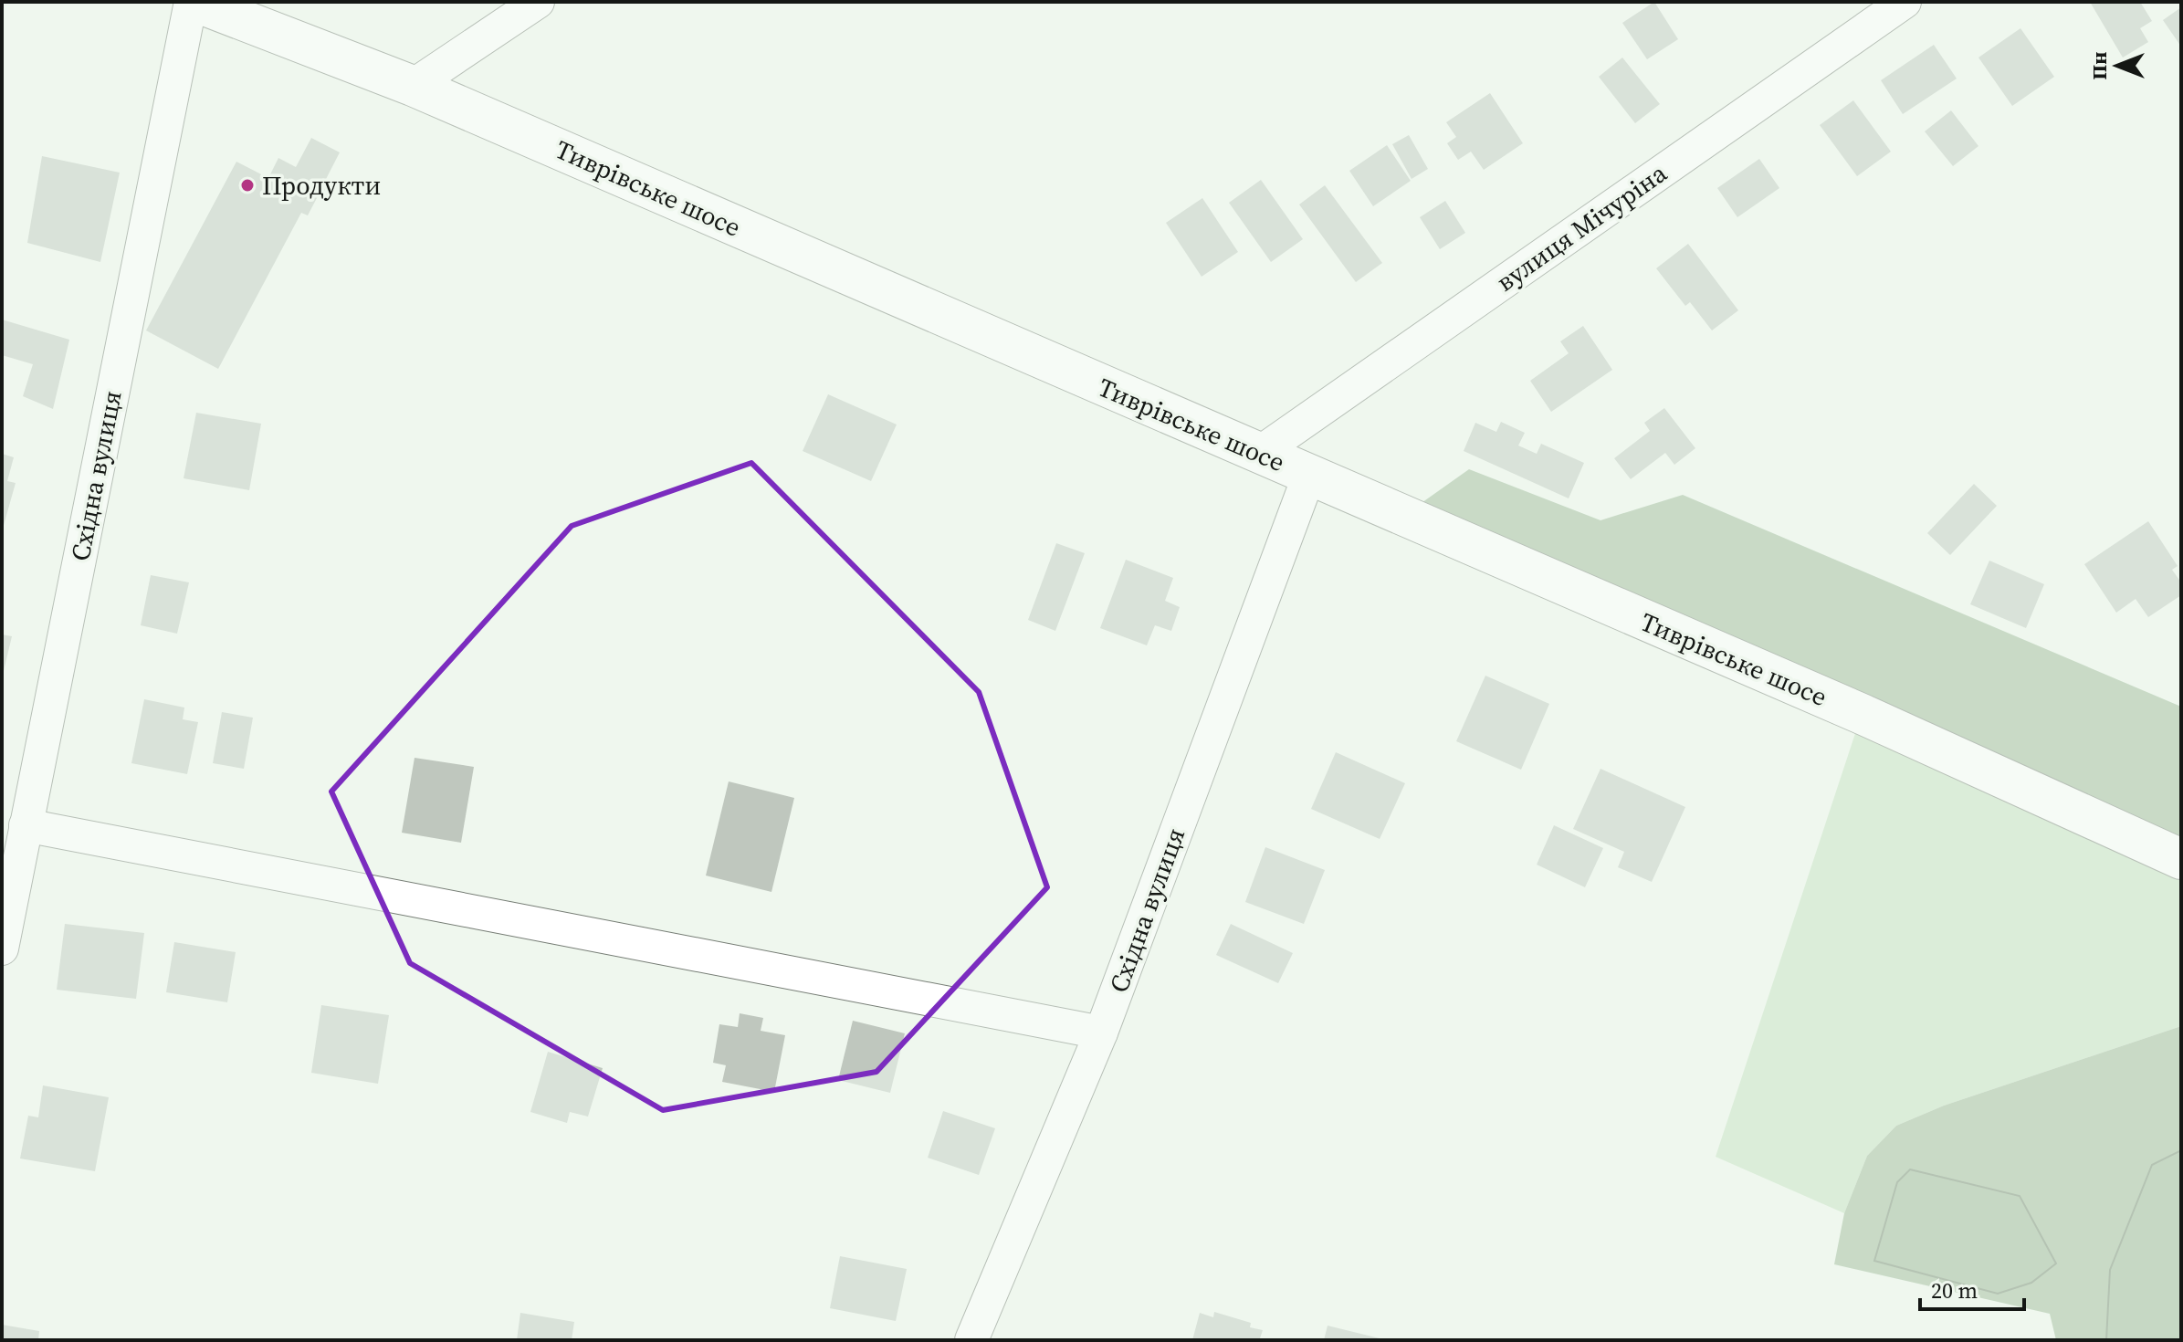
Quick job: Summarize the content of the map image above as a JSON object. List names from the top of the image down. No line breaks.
{"streets":{"main road":["Тиврівське шосе"],"street":["вулиця Мічуріна","Східна вулиця"]},"crossings":[["Тиврівське шосе","вулиця Мічуріна"],["Тиврівське шосе","Східна вулиця"]],"places":["Продукти"],"scale_bar":"20 m","north":"left"}
